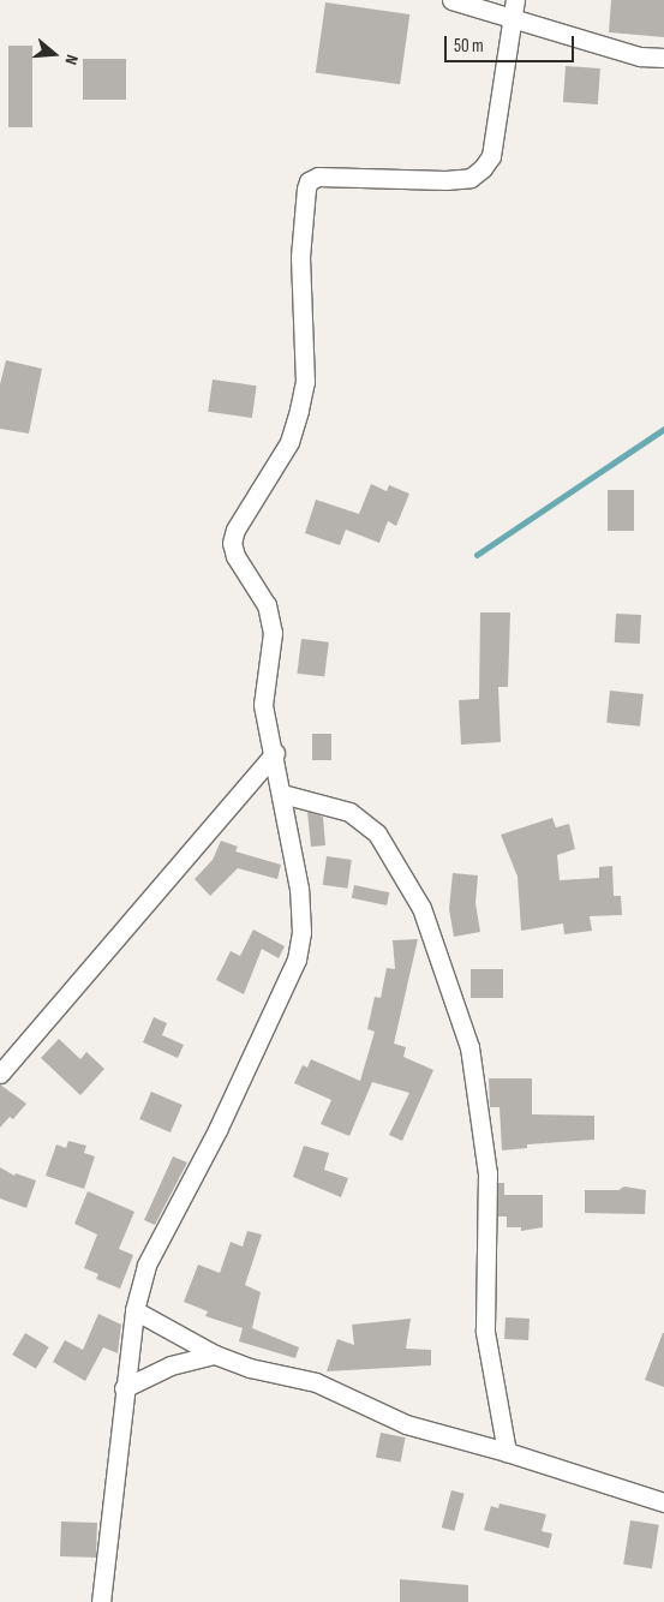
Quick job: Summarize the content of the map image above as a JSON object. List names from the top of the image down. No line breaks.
{"scale_bar":"50 m","north":"right"}
